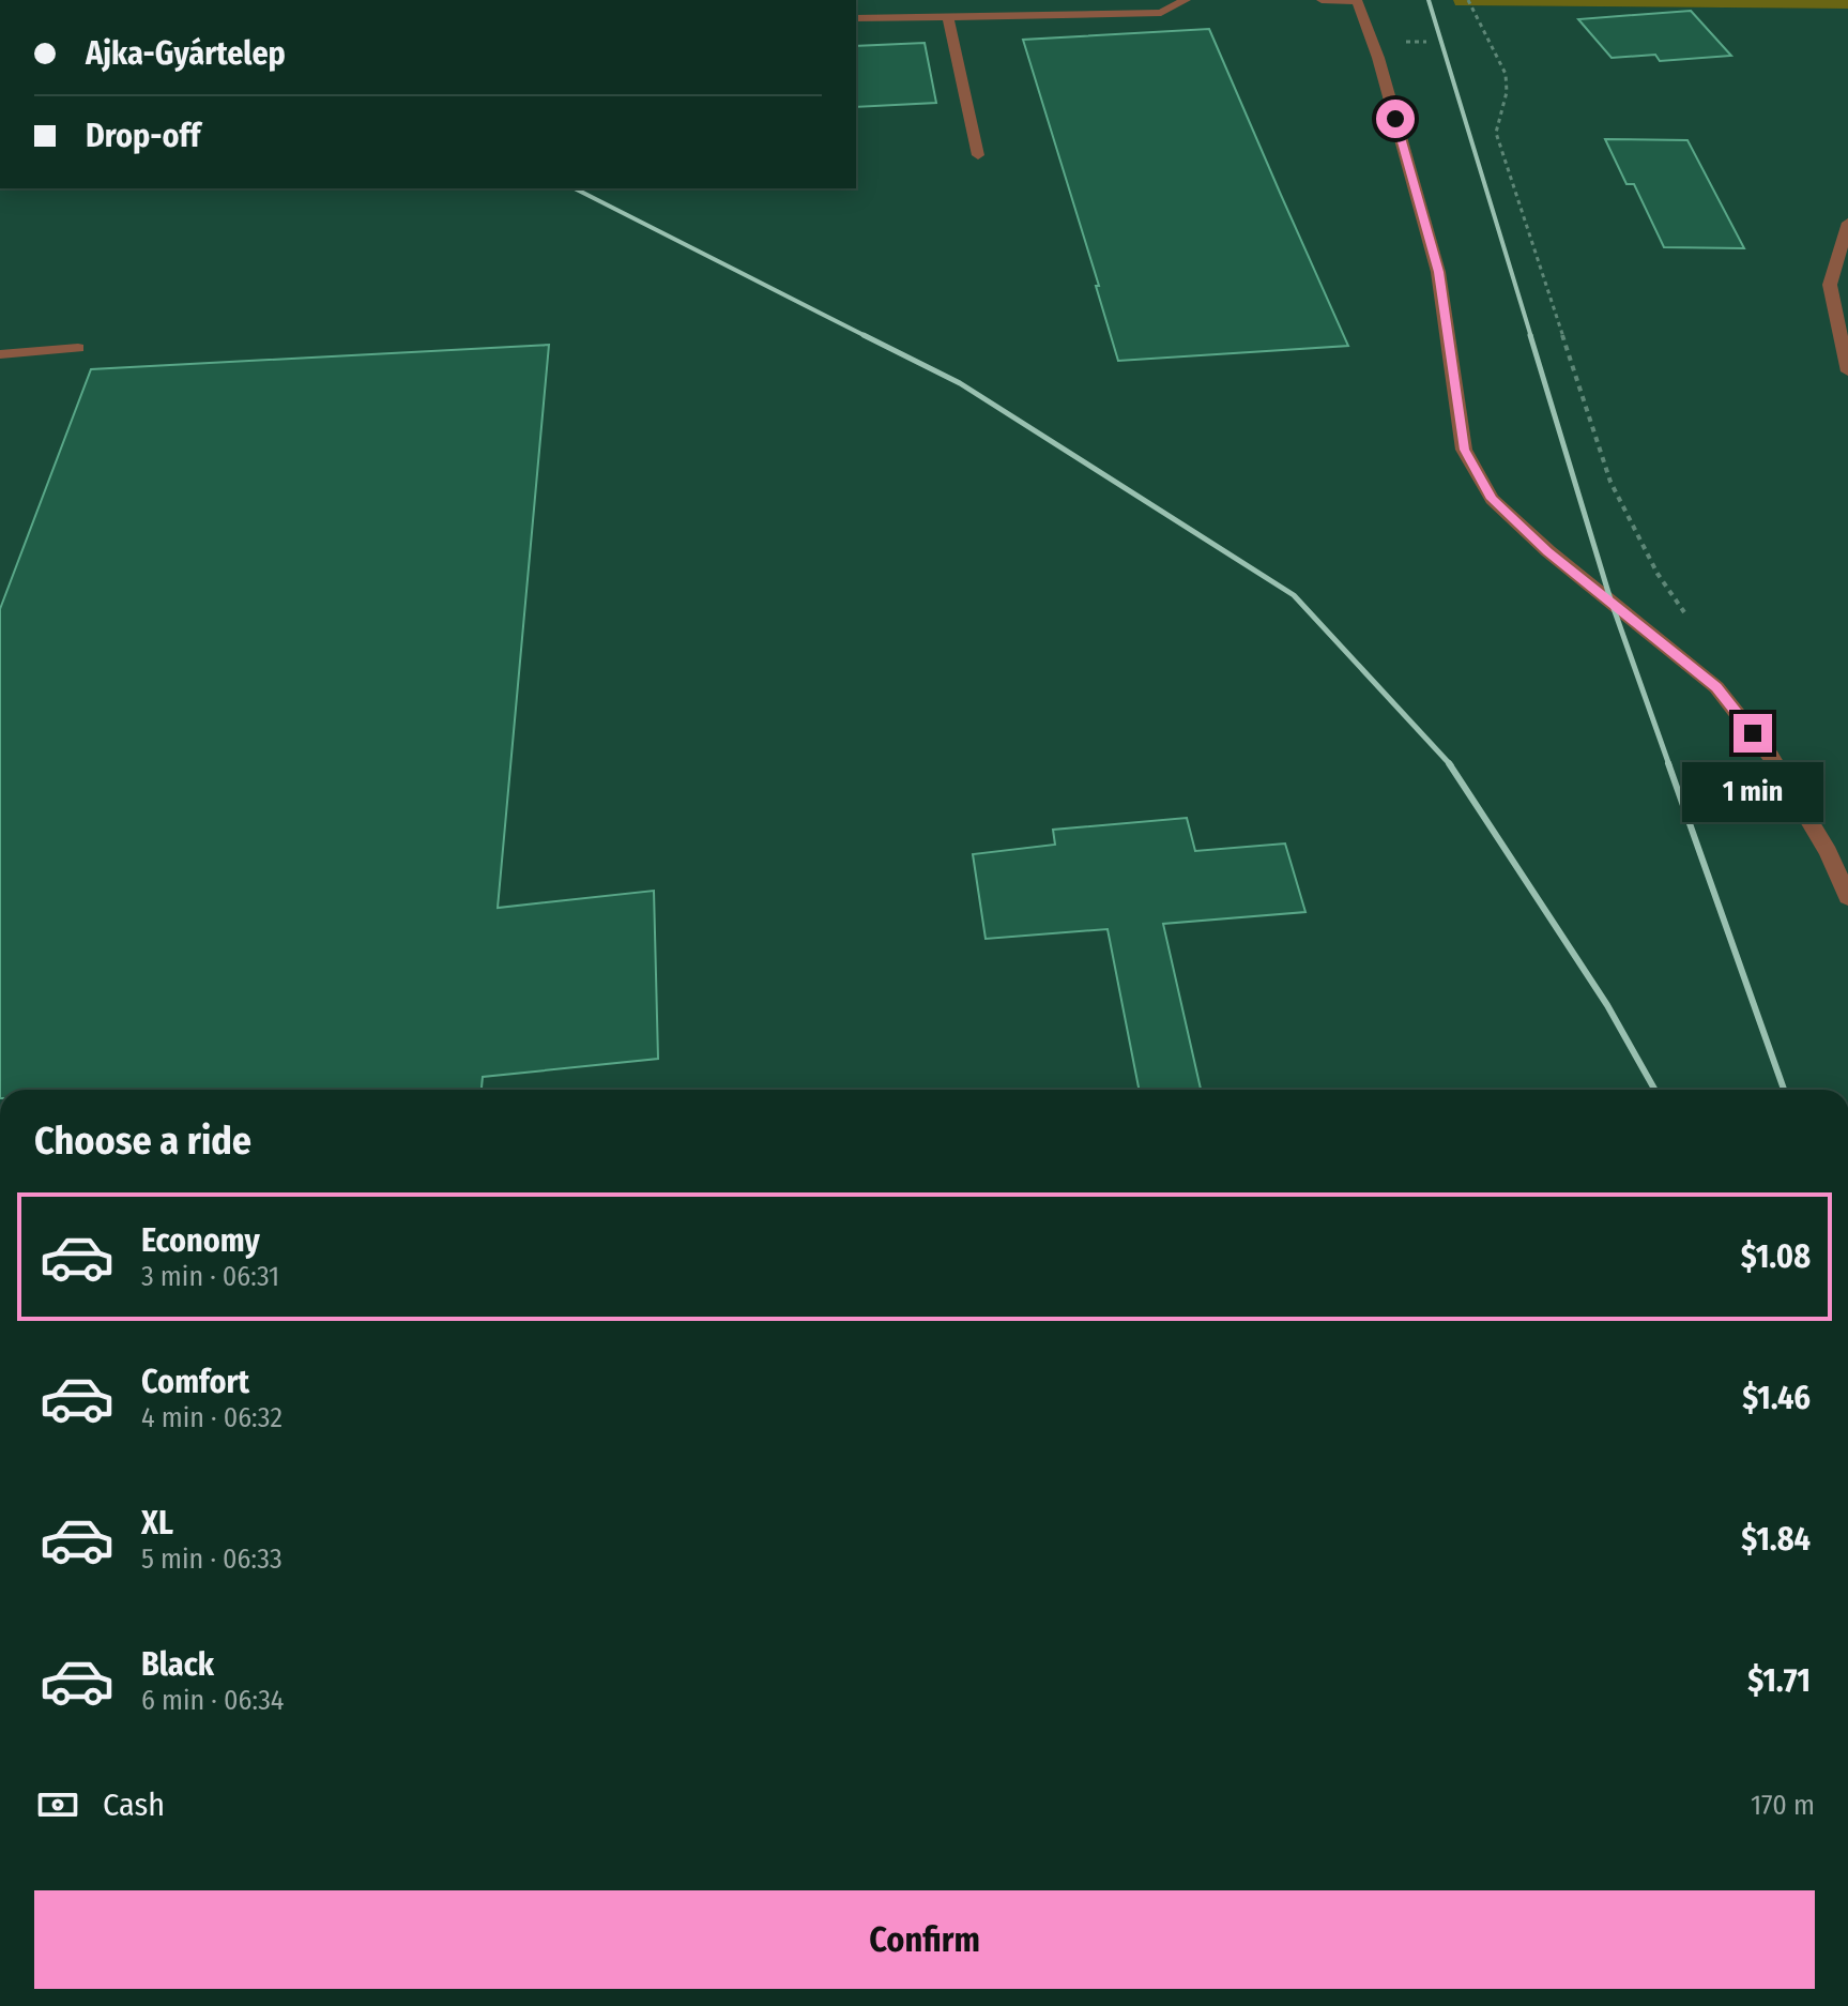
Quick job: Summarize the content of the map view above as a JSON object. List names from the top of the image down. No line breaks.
{"page":{"banner":["Ajka-Gyártelep","Drop-off"],"bubble":"1 min","heading":"Choose a ride","list":[{"name":"Economy","note":"3 min · 06:31","value":"$1.08"},{"name":"Comfort","note":"4 min · 06:32","value":"$1.46"},{"name":"XL","note":"5 min · 06:33","value":"$1.84"},{"name":"Black","note":"6 min · 06:34","value":"$1.71"}],"pay":["Cash","170 m"],"buttons":"Confirm"}}
